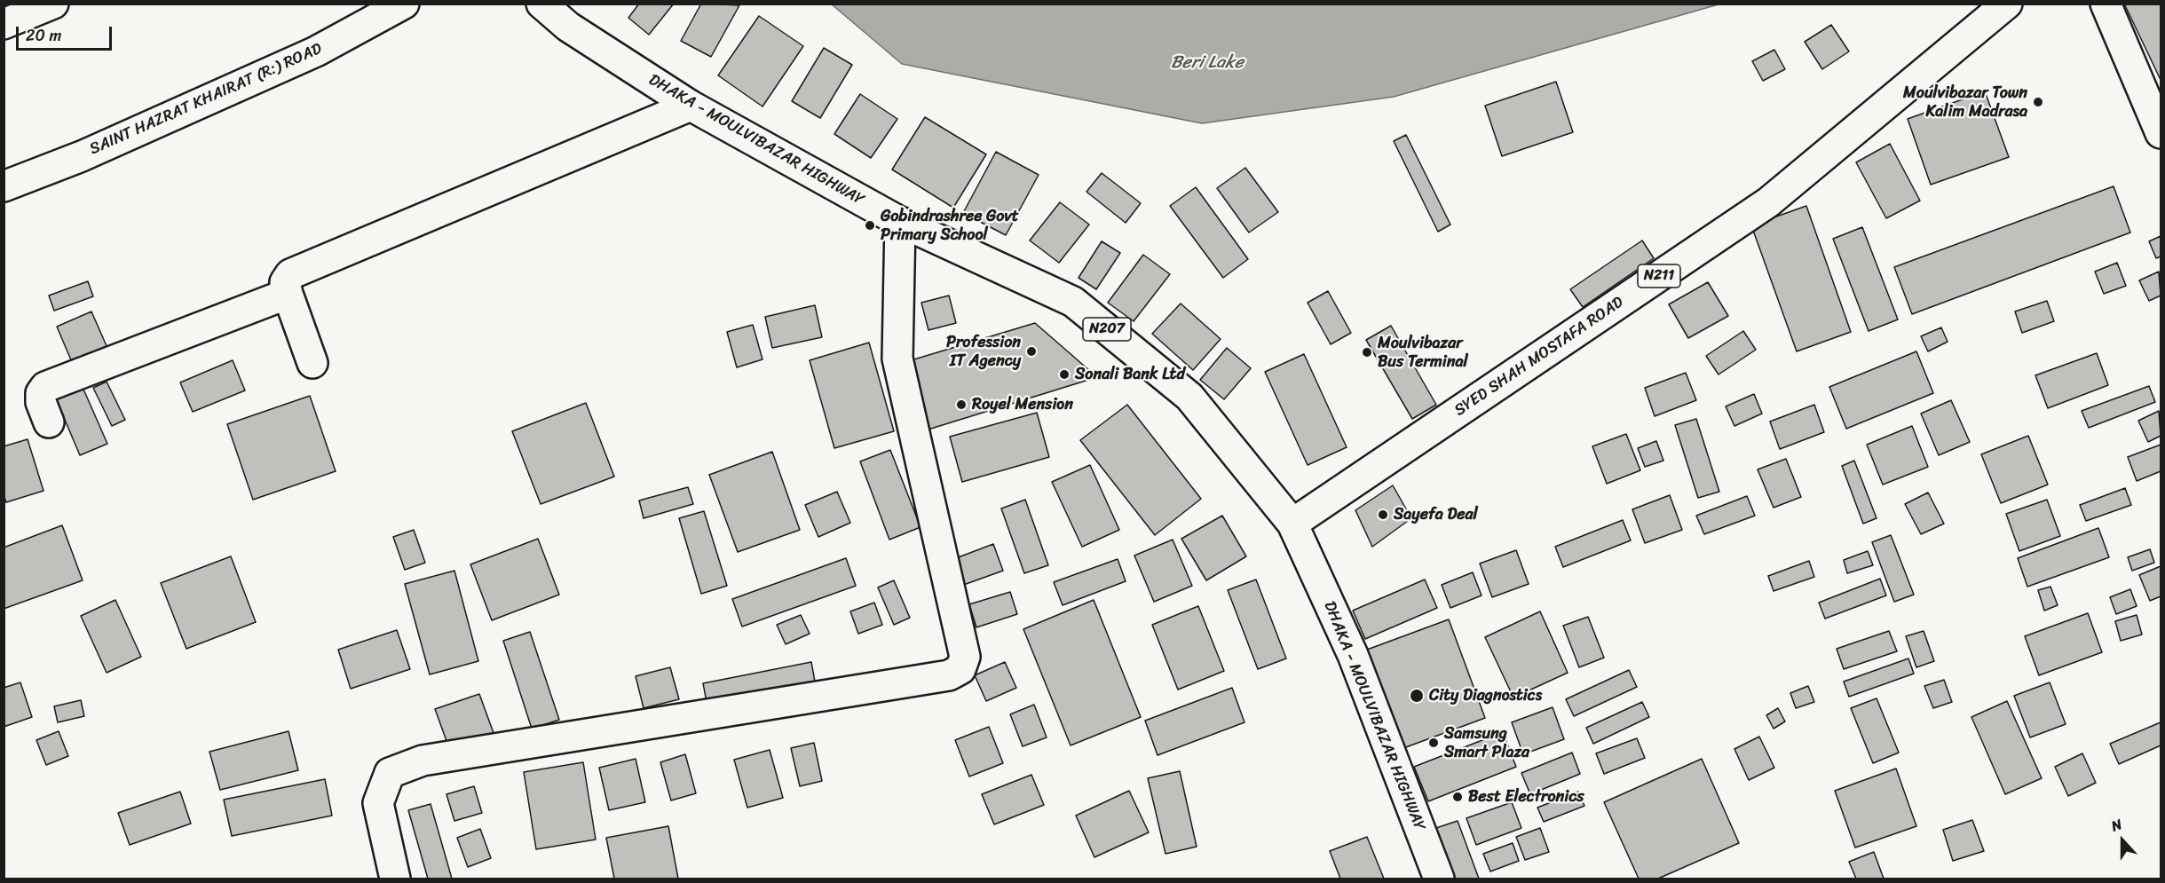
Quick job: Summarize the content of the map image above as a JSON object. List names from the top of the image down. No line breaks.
{"streets":{"main road":["SAINT HAZRAT KHAIRAT (R:) ROAD","DHAKA - MOULVIBAZAR HIGHWAY","N211","N207","SYED SHAH MOSTAFA ROAD"]},"crossings":[["DHAKA - MOULVIBAZAR HIGHWAY","SYED SHAH MOSTAFA ROAD"]],"water":["Beri Lake"],"places":["Moulvibazar Town Kalim Madrasa","Gobindrashree Govt Primary School","Profession IT Agency","Moulvibazar Bus Terminal","Sonali Bank Ltd","Royel Mension","Sayefa Deal","City Diagnostics","Samsung Smart Plaza","Best Electronics"],"scale_bar":"20 m","north":"top"}
